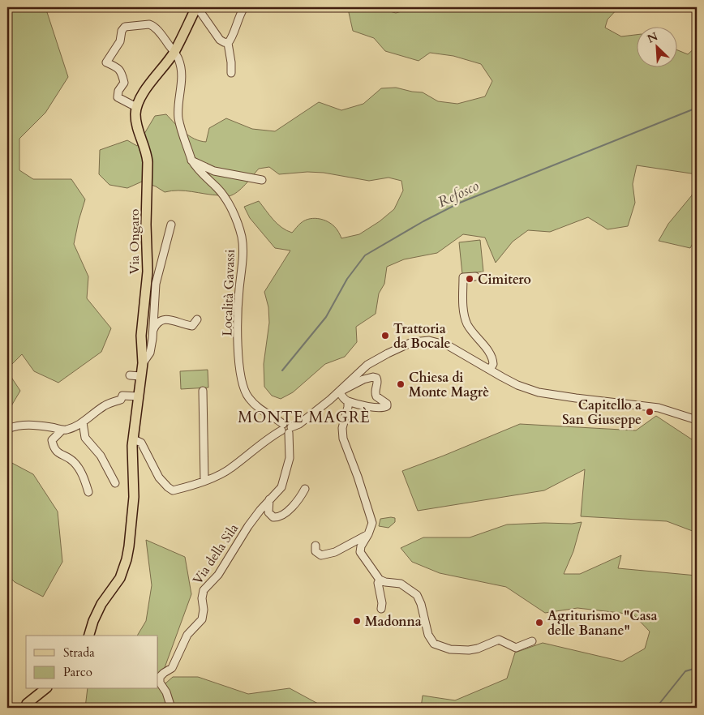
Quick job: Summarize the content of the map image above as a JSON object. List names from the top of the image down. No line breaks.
{"streets":{"main road":["Via Ongaro"],"street":["Località Gavassi","Via della Sila"]},"crossings":[["Località Gavassi","Via della Sila"]],"districts":["MONTE MAGRÈ"],"water":["Refosco"],"places":["Cimitero","Trattoria da Bocale","Chiesa di Monte Magrè","Capitello a San Giuseppe","Madonna","Agriturismo \"Casa delle Banane\""],"legend":["Strada","Parco"],"north":"top left"}
